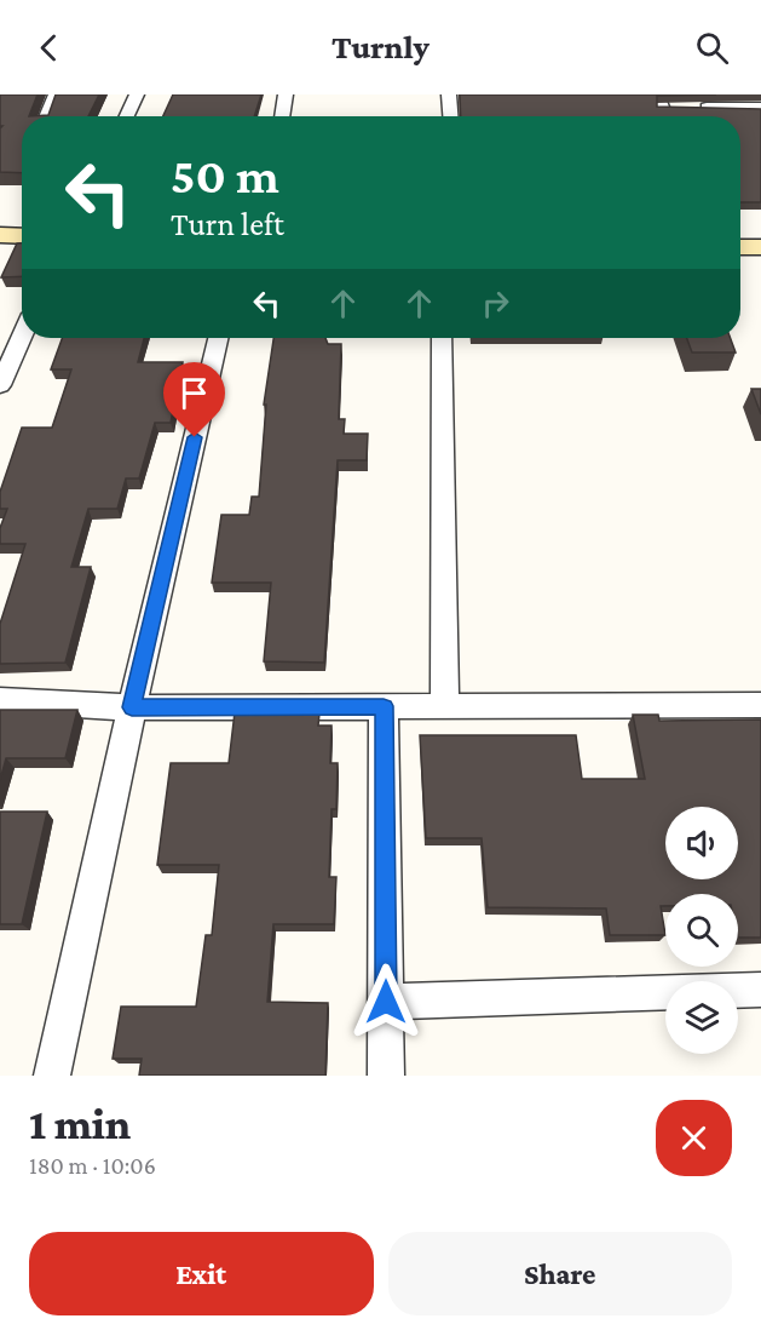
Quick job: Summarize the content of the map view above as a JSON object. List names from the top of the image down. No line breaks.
{"page":{"header":"Turnly","turn":["50 m","Turn left"],"heading":["1 min","180 m · 10:06"],"buttons":["Exit","Share"]}}
